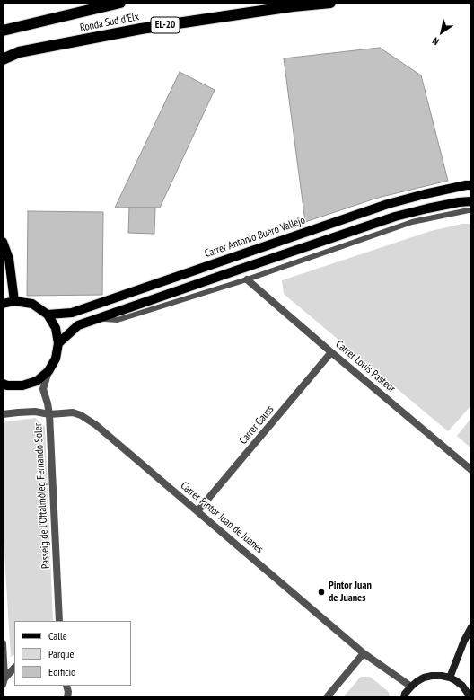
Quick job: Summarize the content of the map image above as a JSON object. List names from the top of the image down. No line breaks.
{"streets":{"highway":["Ronda Sud d'Elx","EL-20"],"main road":["Carrer Antonio Buero Vallejo"],"street":["Carrer Louis Pasteur","Carrer Gauss","Passeig de l'Oftalmòleg Fernando Soler","Carrer Pintor Juan de Juanes"]},"crossings":[["Carrer Louis Pasteur","Carrer Gauss"],["Carrer Gauss","Carrer Pintor Juan de Juanes"],["Passeig de l'Oftalmòleg Fernando Soler","Carrer Pintor Juan de Juanes"]],"places":["Pintor Juan de Juanes"],"legend":["Calle","Parque","Edificio"],"north":"bottom left"}
